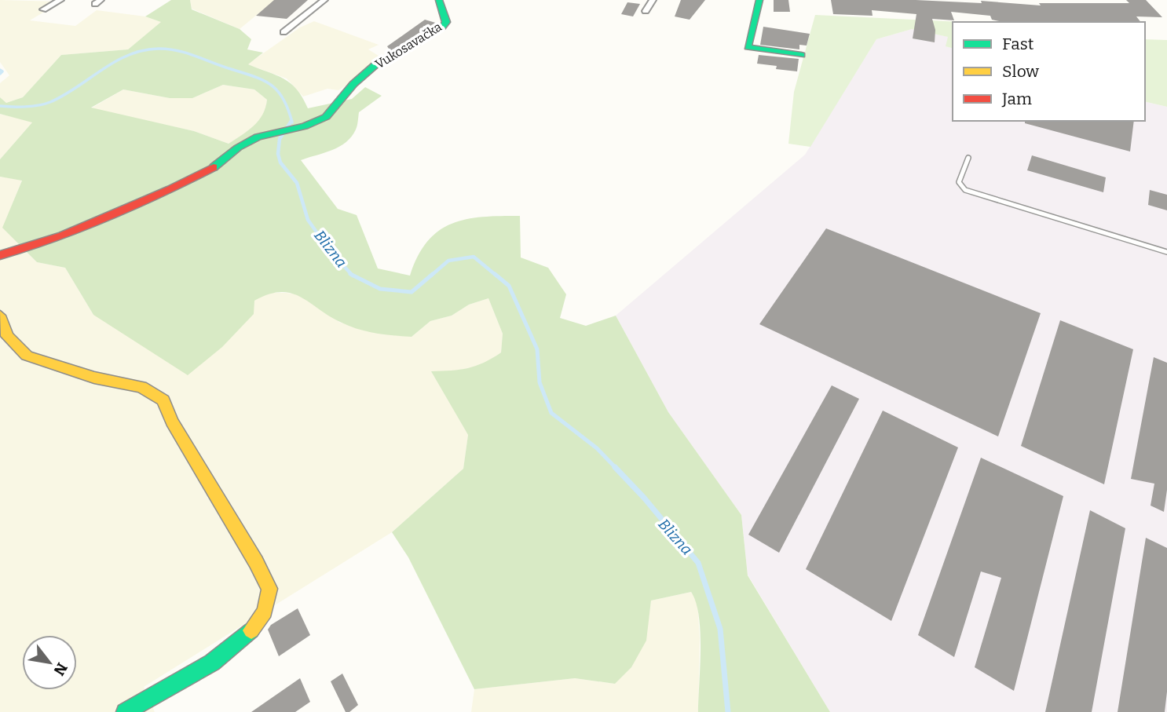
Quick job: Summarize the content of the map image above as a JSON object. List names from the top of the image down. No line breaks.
{"streets":{"street":["Vukosavačka"]},"water":["Blizna"],"legend":["Fast","Slow","Jam"],"north":"bottom right"}
